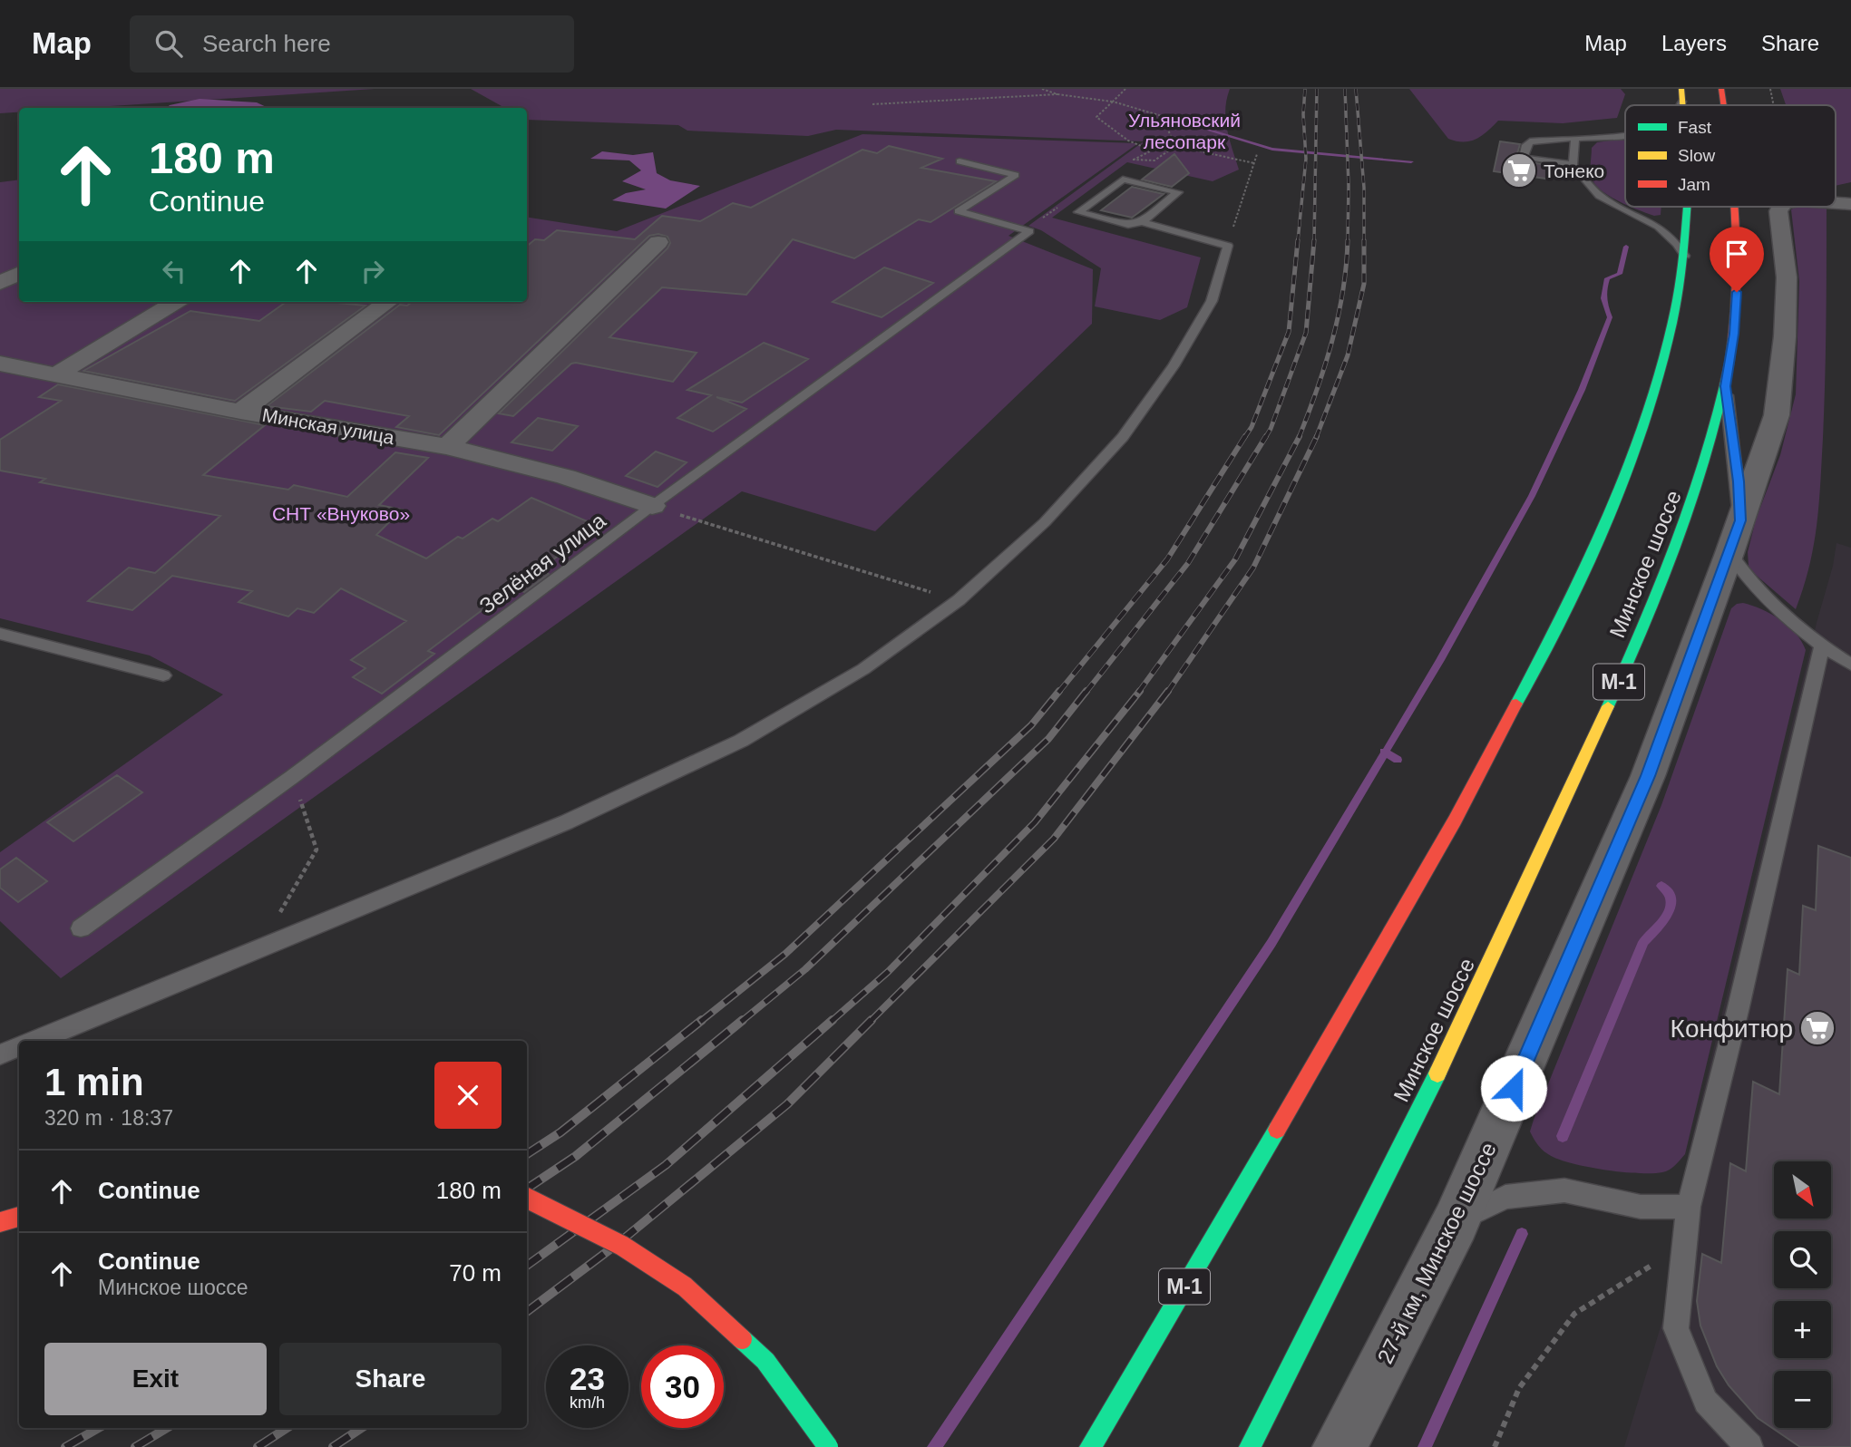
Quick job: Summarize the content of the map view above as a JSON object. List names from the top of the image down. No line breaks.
{"streets":{"main road":["Минское шоссе","М-1"],"street":["Минская улица","27-й км, Минское шоссе"],"lane":["Зелёная улица"]},"crossings":[["Минская улица","Зелёная улица"]],"parks":["Ульяновский лесопарк","СНТ «Внуково»"],"places":{"supermarket":["Тонеко","Конфитюр"]},"legend":["Fast","Slow","Jam"],"north":"bottom right","page":{"header":"Map","search":"Search here","nav":["Map","Layers","Share"],"turn":["180 m","Continue"],"heading":["1 min","320 m · 18:37"],"list":[{"name":"Continue","value":"180 m"},{"name":"Continue","note":"Минское шоссе","value":"70 m"}],"map_buttons":["+","−"],"buttons":["Exit","Share"],"speed":"23 km/h","limit":"30"}}
